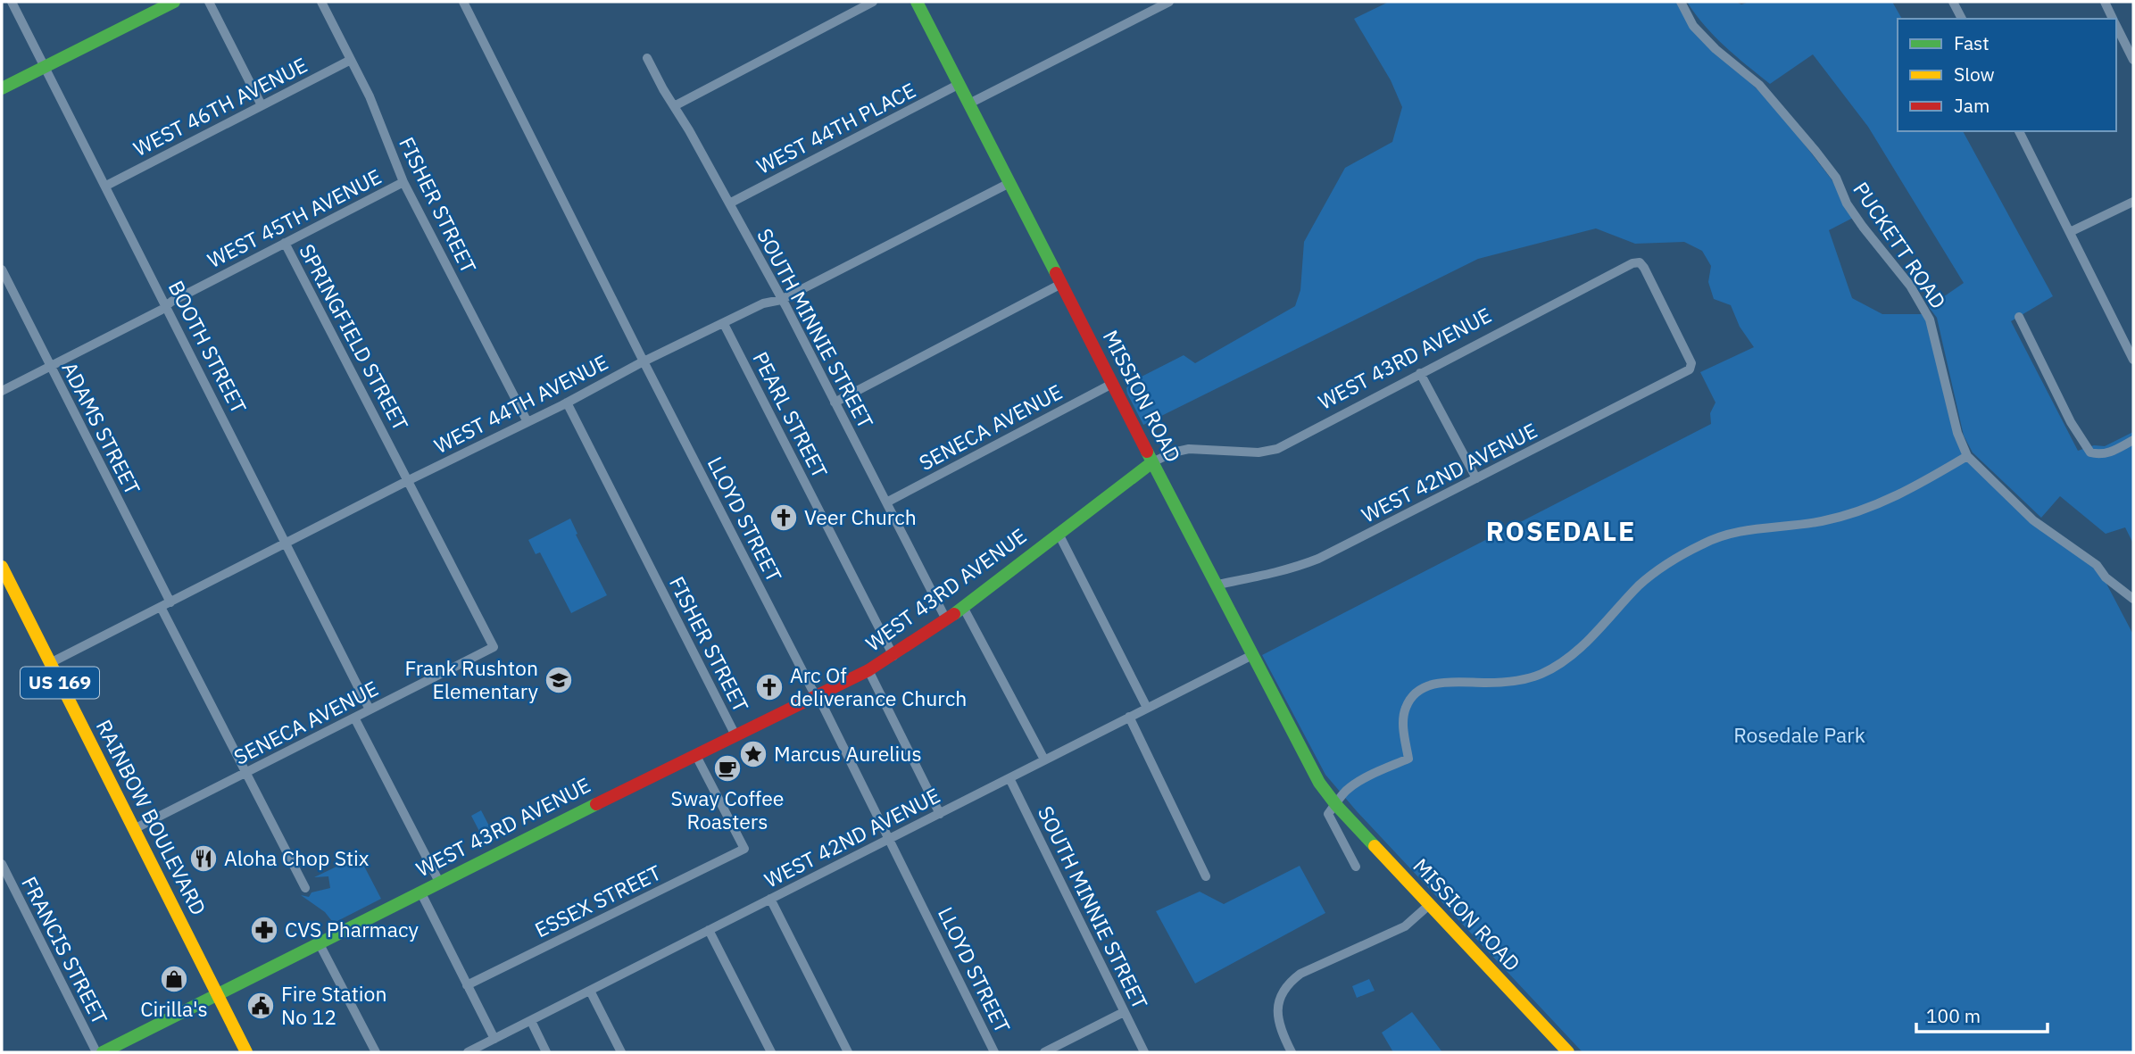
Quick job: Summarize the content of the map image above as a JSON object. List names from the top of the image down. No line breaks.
{"streets":{"main road":["WEST 43RD AVENUE","MISSION ROAD","US 169","RAINBOW BOULEVARD"],"street":["WEST 46TH AVENUE","WEST 44TH PLACE","FISHER STREET","WEST 45TH AVENUE","PUCKETT ROAD","SOUTH MINNIE STREET","SPRINGFIELD STREET","BOOTH STREET","WEST 44TH AVENUE","PEARL STREET","SENECA AVENUE","ADAMS STREET","WEST 42ND AVENUE","LLOYD STREET","ESSEX STREET","FRANCIS STREET"]},"crossings":[["WEST 46TH AVENUE","FISHER STREET"],["WEST 46TH AVENUE","BOOTH STREET"],["WEST 44TH PLACE","SOUTH MINNIE STREET"],["WEST 44TH PLACE","MISSION ROAD"],["FISHER STREET","WEST 45TH AVENUE"],["FISHER STREET","WEST 43RD AVENUE"],["FISHER STREET","WEST 44TH AVENUE"],["WEST 45TH AVENUE","SPRINGFIELD STREET"],["WEST 45TH AVENUE","BOOTH STREET"],["WEST 45TH AVENUE","ADAMS STREET"],["SOUTH MINNIE STREET","WEST 43RD AVENUE"],["SOUTH MINNIE STREET","WEST 44TH AVENUE"],["SOUTH MINNIE STREET","SENECA AVENUE"],["SOUTH MINNIE STREET","WEST 42ND AVENUE"],["SPRINGFIELD STREET","WEST 44TH AVENUE"],["SPRINGFIELD STREET","SENECA AVENUE"],["BOOTH STREET","WEST 44TH AVENUE"],["BOOTH STREET","SENECA AVENUE"],["WEST 43RD AVENUE","MISSION ROAD"],["WEST 43RD AVENUE","PEARL STREET"],["WEST 43RD AVENUE","WEST 42ND AVENUE"],["WEST 43RD AVENUE","LLOYD STREET"],["WEST 43RD AVENUE","RAINBOW BOULEVARD"],["WEST 43RD AVENUE","ESSEX STREET"],["MISSION ROAD","WEST 44TH AVENUE"],["MISSION ROAD","SENECA AVENUE"],["MISSION ROAD","WEST 42ND AVENUE"],["WEST 44TH AVENUE","PEARL STREET"],["WEST 44TH AVENUE","ADAMS STREET"],["WEST 44TH AVENUE","LLOYD STREET"],["WEST 44TH AVENUE","RAINBOW BOULEVARD"],["SENECA AVENUE","RAINBOW BOULEVARD"],["WEST 42ND AVENUE","LLOYD STREET"]],"districts":["ROSEDALE"],"parks":["Rosedale Park"],"places":{"church":["Veer Church","Arc Of deliverance Church"],"school or university":["Frank Rushton Elementary"],"place":["Marcus Aurelius"],"cafe":["Sway Coffee Roasters"],"restaurant":["Aloha Chop Stix"],"pharmacy":["CVS Pharmacy"],"shop":["Cirilla's"],"public building":["Fire Station No 12"]},"legend":["Fast","Slow","Jam"],"scale_bar":"100 m"}
